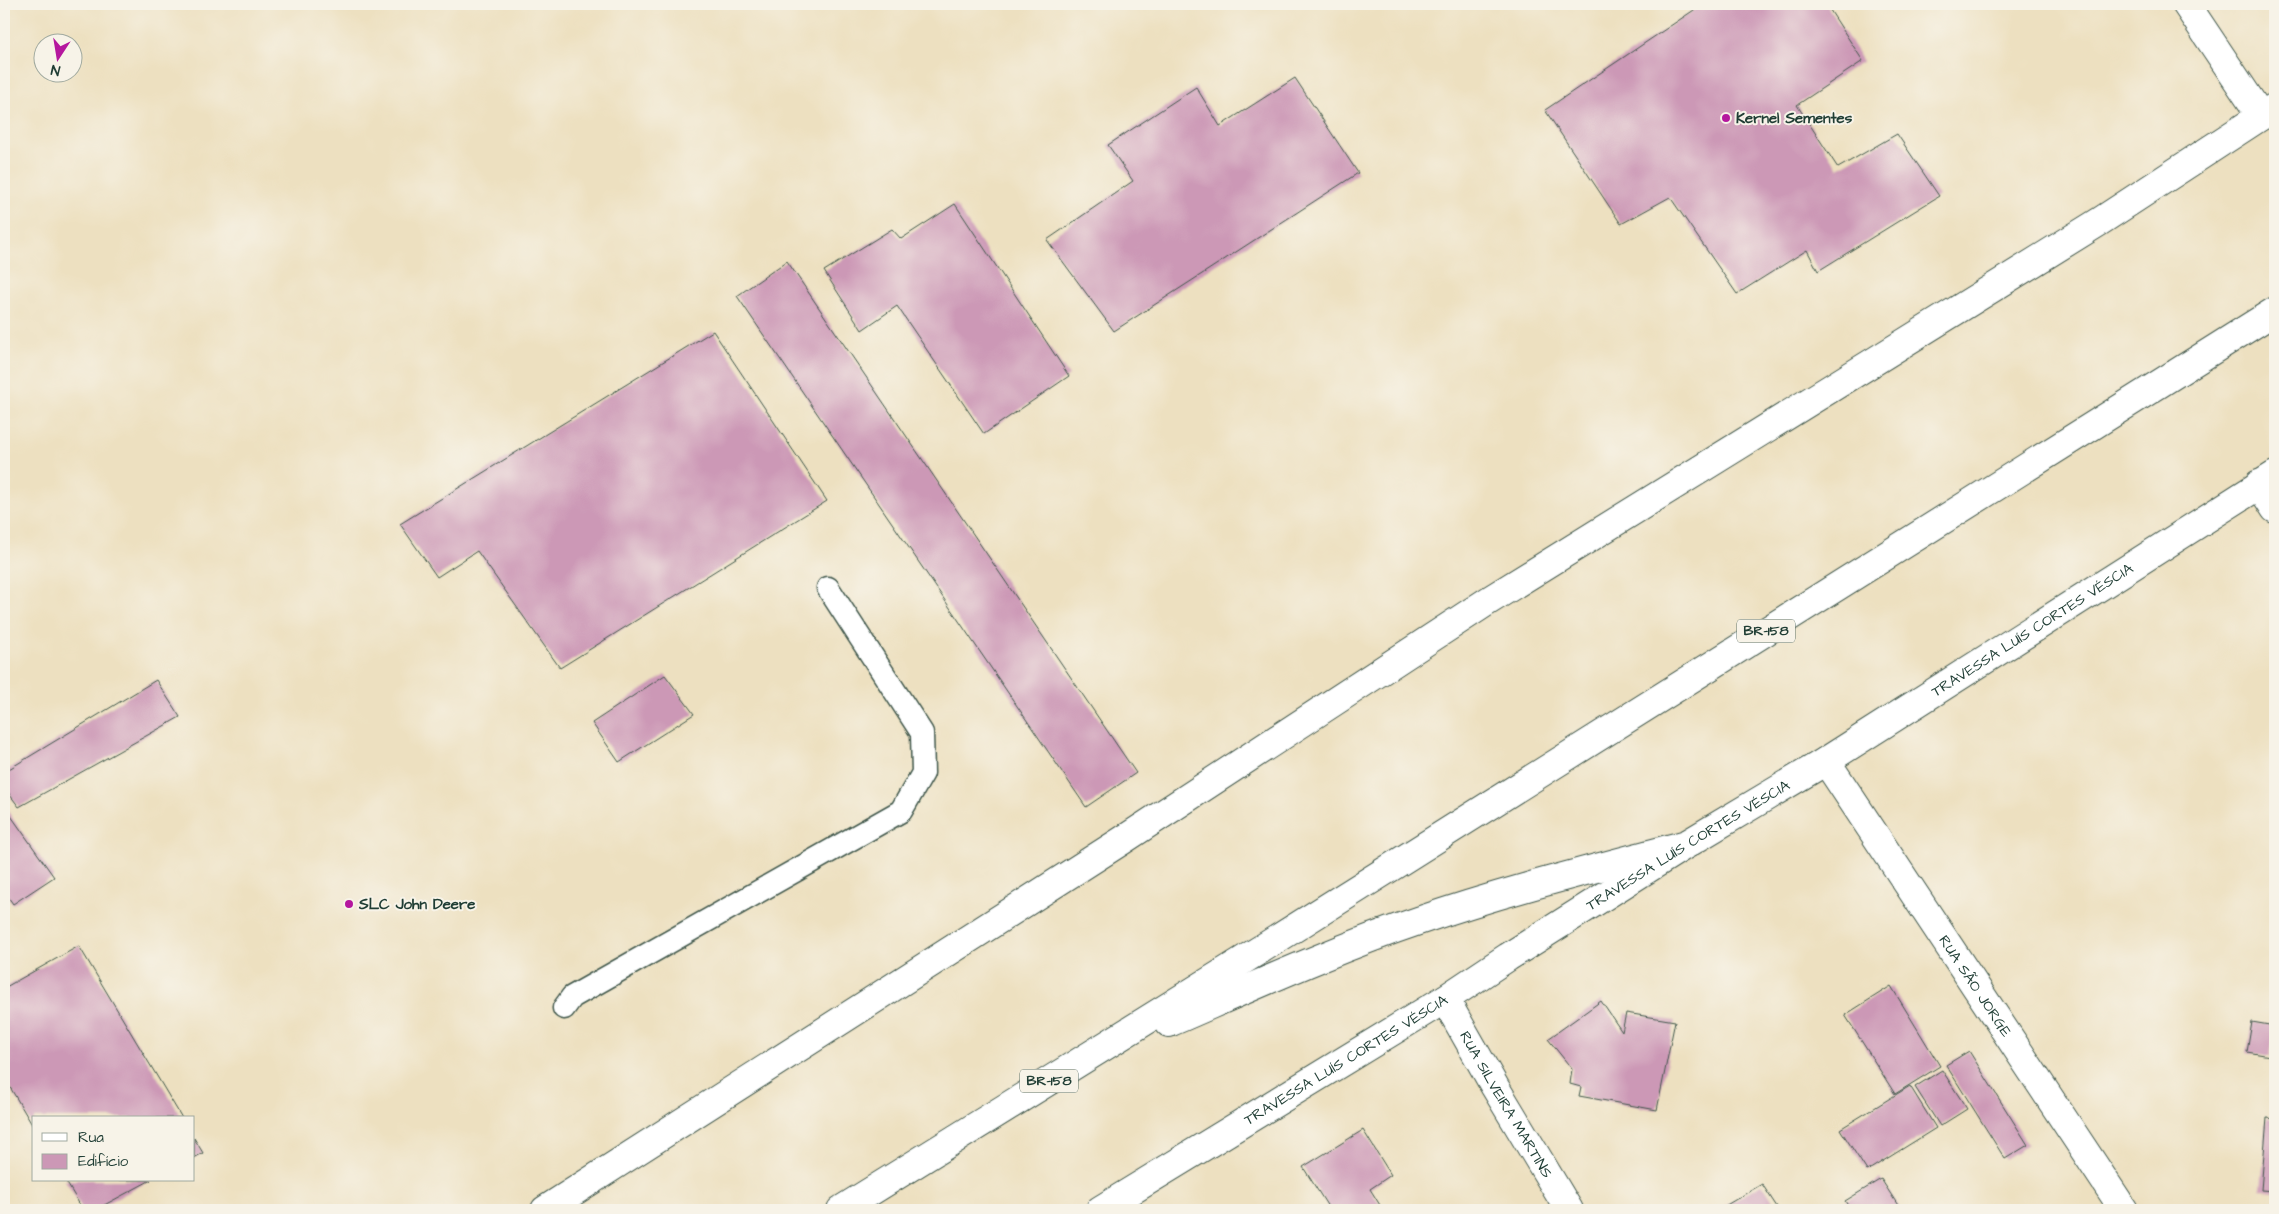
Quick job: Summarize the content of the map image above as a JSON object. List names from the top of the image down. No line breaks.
{"streets":{"main road":["TRAVESSA LUÍS CORTES VÉSCIA","BR-158","RUA SÃO JORGE","RUA SILVEIRA MARTINS"]},"crossings":[["TRAVESSA LUÍS CORTES VÉSCIA","RUA SÃO JORGE"],["TRAVESSA LUÍS CORTES VÉSCIA","RUA SILVEIRA MARTINS"]],"places":["Kernel Sementes","SLC John Deere"],"legend":["Rua","Edifício"],"north":"bottom"}
